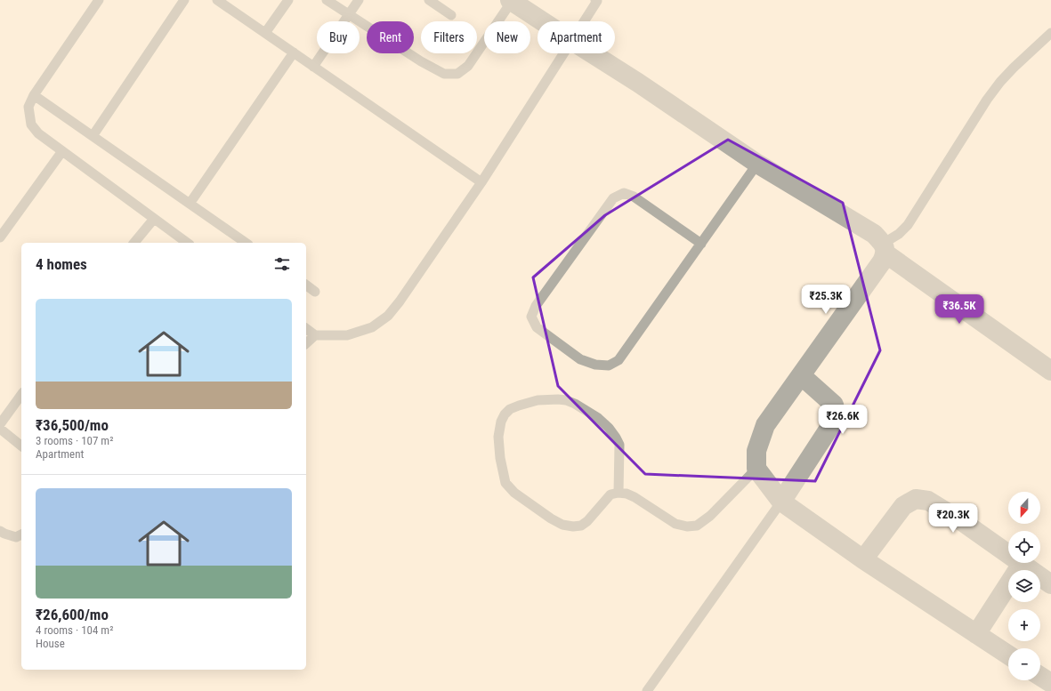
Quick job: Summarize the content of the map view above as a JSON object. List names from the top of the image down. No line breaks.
{"north":"bottom","page":{"chip":["Buy","Rent","Filters","New","Apartment"],"heading":"4 homes","price":["₹25.3K","₹36.5K","₹26.6K","₹20.3K"],"list":[{"name":"₹36,500/mo","note":"3 rooms · 107 m² · Apartment"},{"name":"₹26,600/mo","note":"4 rooms · 104 m² · House"}],"map_buttons":["+","−"]}}
